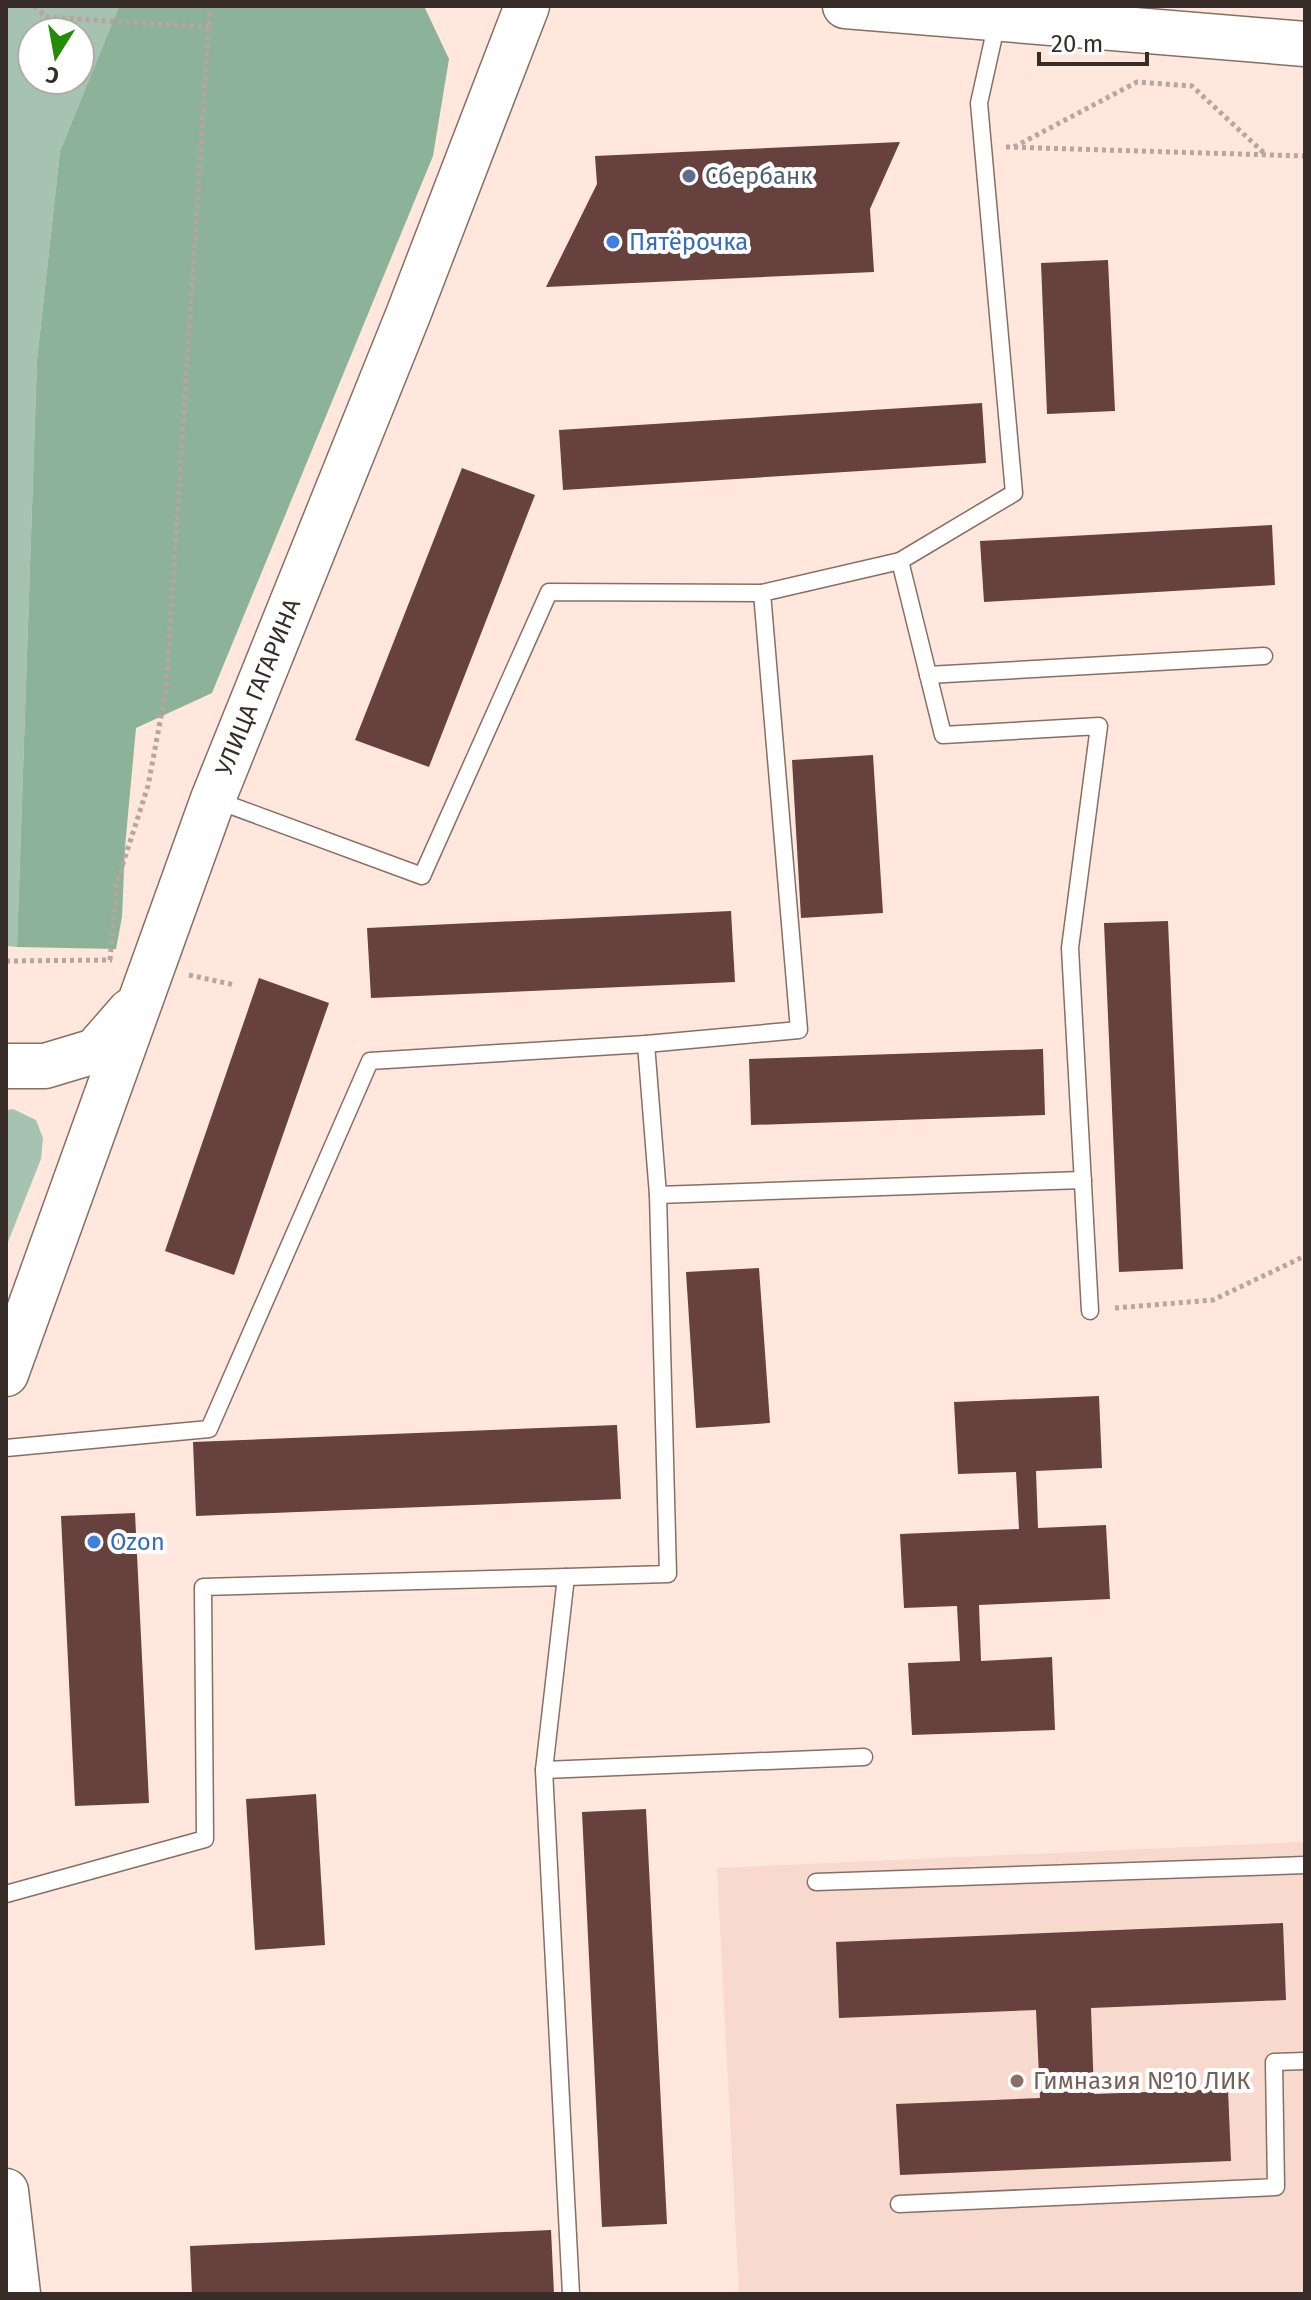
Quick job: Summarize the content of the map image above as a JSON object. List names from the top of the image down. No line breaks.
{"streets":{"main road":["УЛИЦА ГАГАРИНА"]},"places":["Сбербанк","Пятёрочка","Ozon","Гимназия №10 ЛИК"],"scale_bar":"20 m","north":"bottom"}
